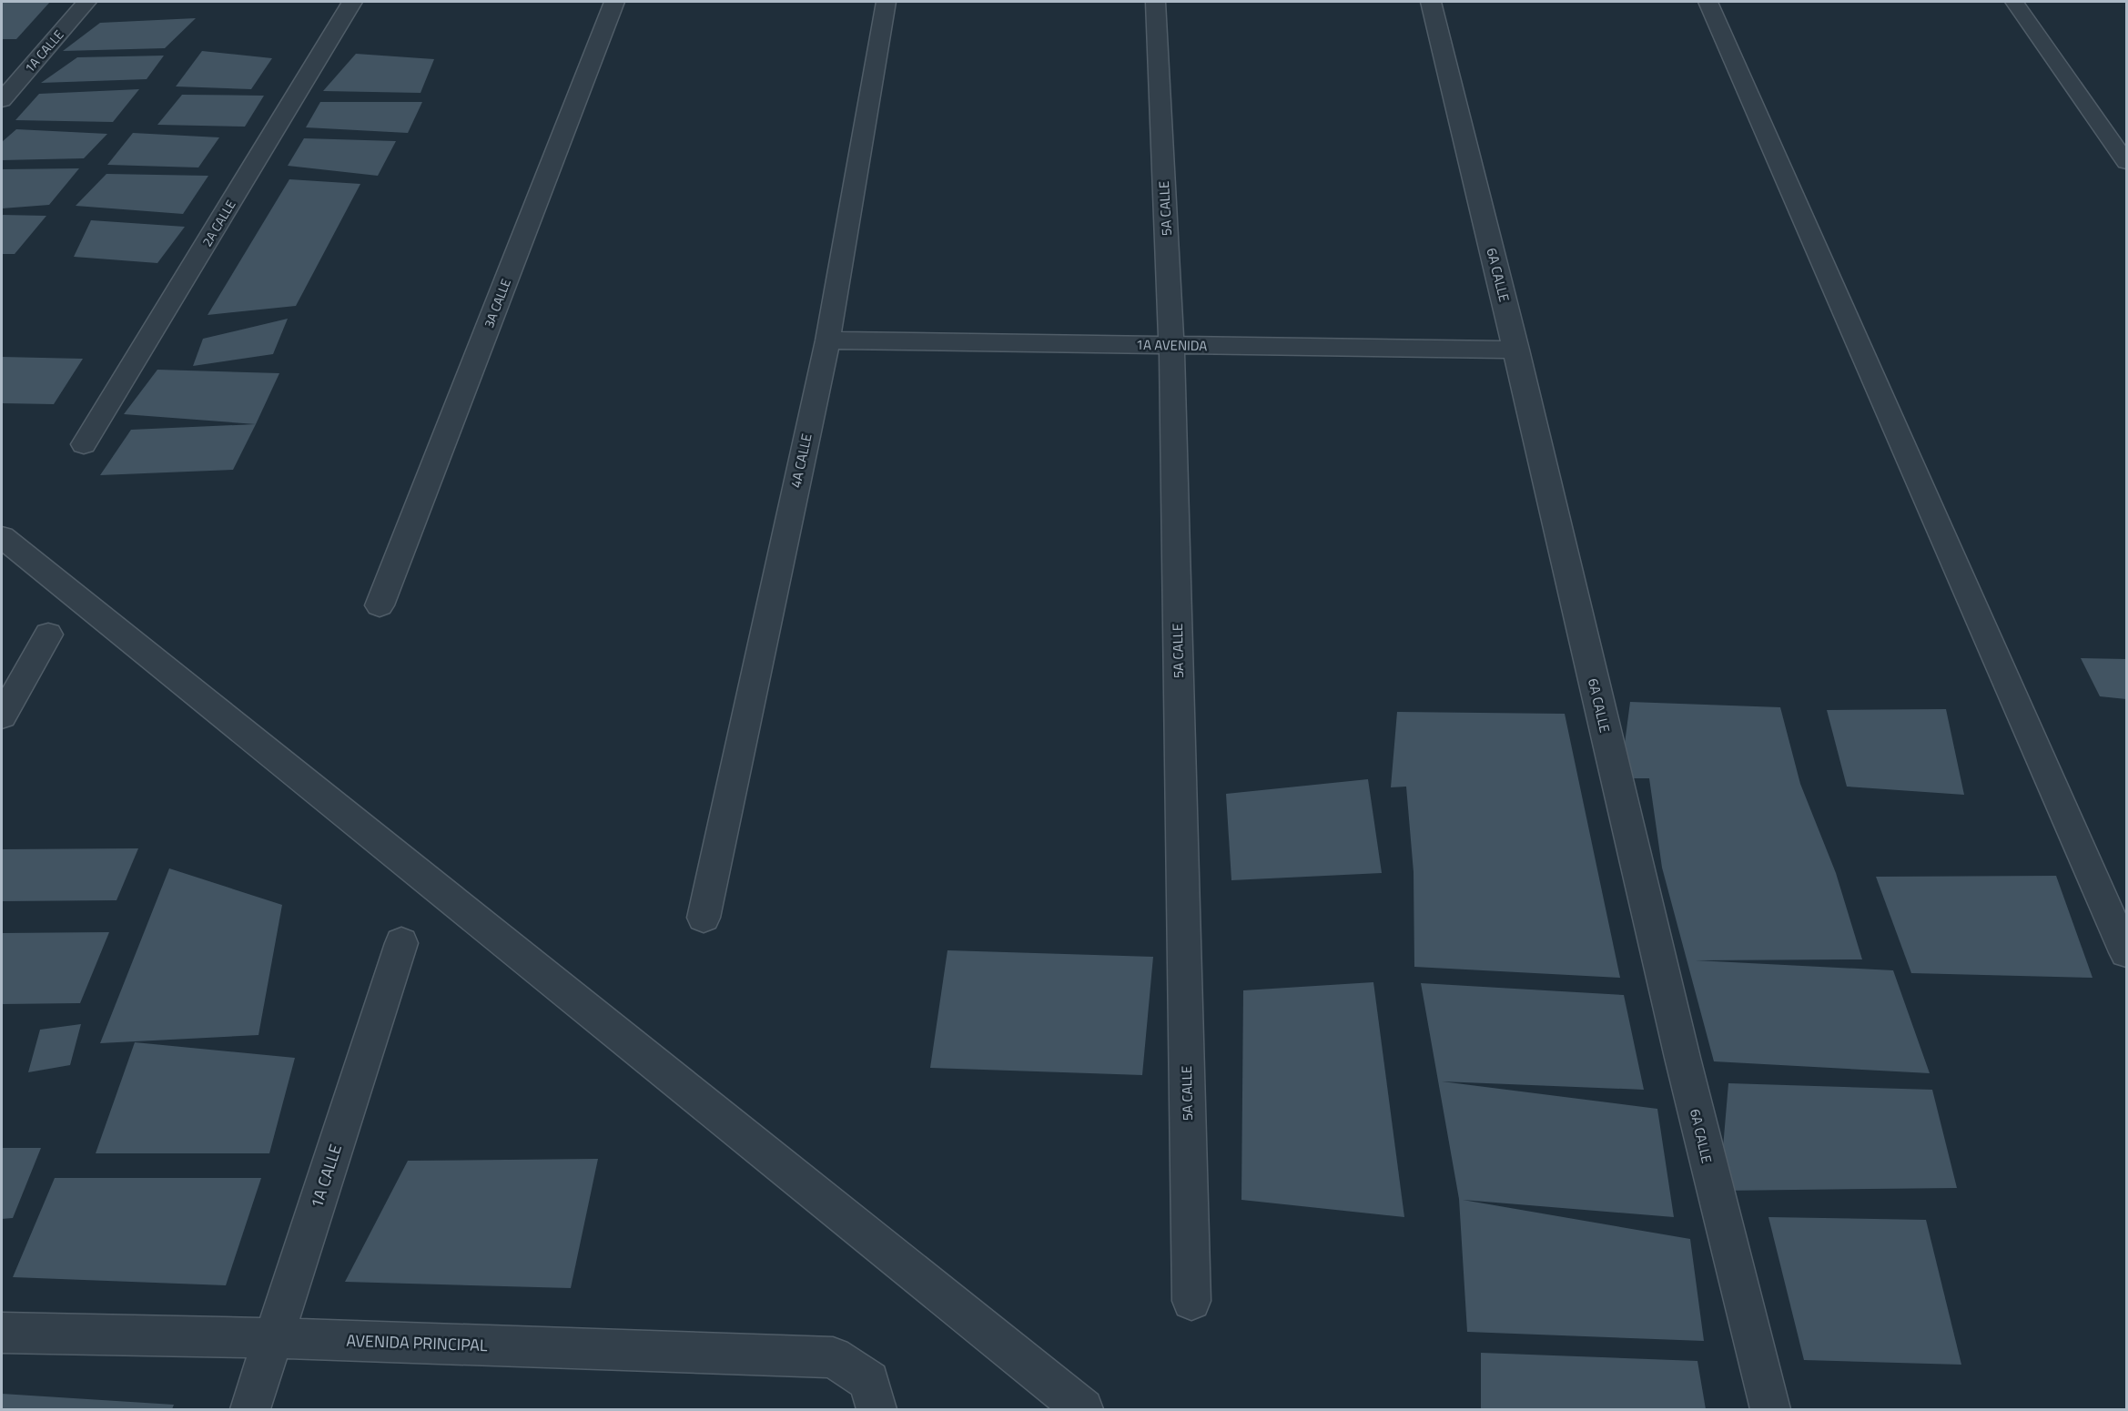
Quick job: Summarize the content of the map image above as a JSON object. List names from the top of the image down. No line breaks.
{"streets":{"street":["1A CALLE","5A CALLE","2A CALLE","6A CALLE","3A CALLE","1A AVENIDA","4A CALLE","AVENIDA PRINCIPAL"]},"crossings":[["1A CALLE","AVENIDA PRINCIPAL"],["5A CALLE","1A AVENIDA"],["6A CALLE","1A AVENIDA"],["1A AVENIDA","4A CALLE"]]}
